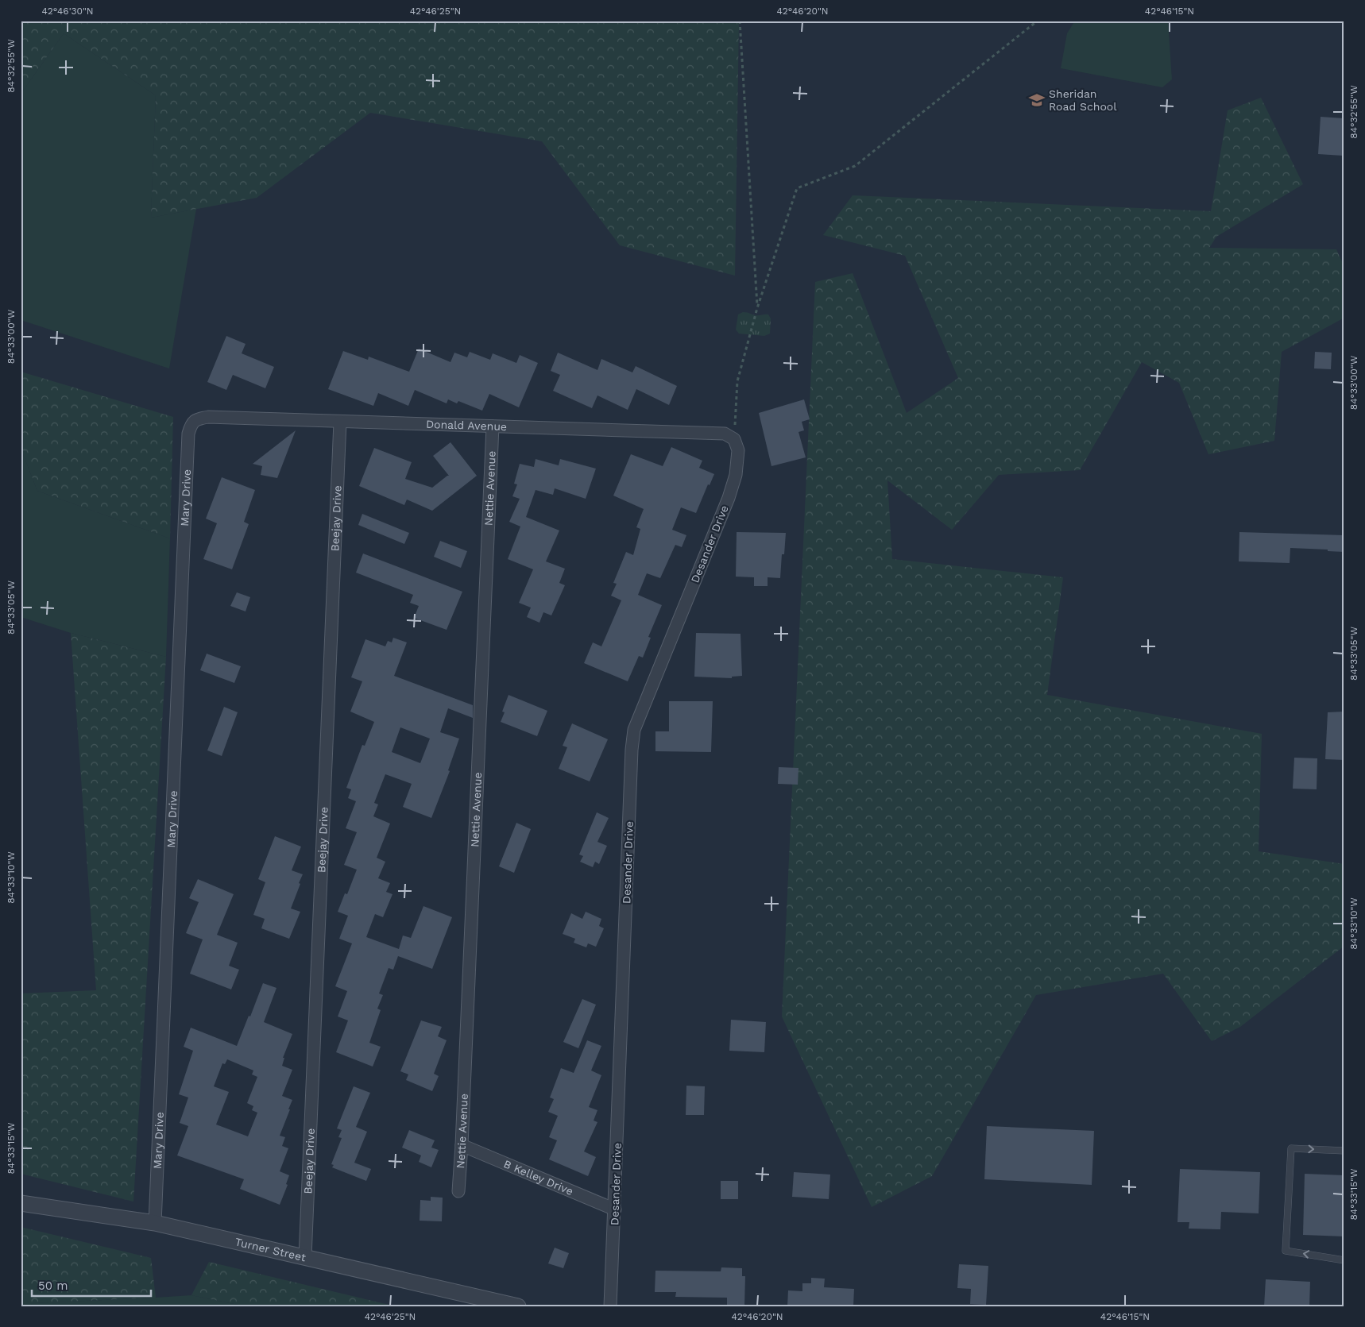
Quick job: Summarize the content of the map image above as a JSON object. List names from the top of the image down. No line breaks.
{"streets":{"street":["Donald Avenue","Nettie Avenue","Mary Drive","Beejay Drive","Desander Drive","B Kelley Drive","Turner Street"]},"crossings":[["Donald Avenue","Nettie Avenue"],["Donald Avenue","Mary Drive"],["Donald Avenue","Beejay Drive"],["Donald Avenue","Desander Drive"],["Nettie Avenue","B Kelley Drive"],["Mary Drive","Turner Street"],["Beejay Drive","Turner Street"],["Desander Drive","B Kelley Drive"]],"places":{"school or university":["Sheridan Road School"]},"scale_bar":"50 m","coordinates":["42°46'30\"N","42°46'25\"N","42°46'20\"N","42°46'15\"N","84°32'55\"W","84°33'00\"W","84°33'05\"W","84°33'10\"W","84°33'15\"W"]}
